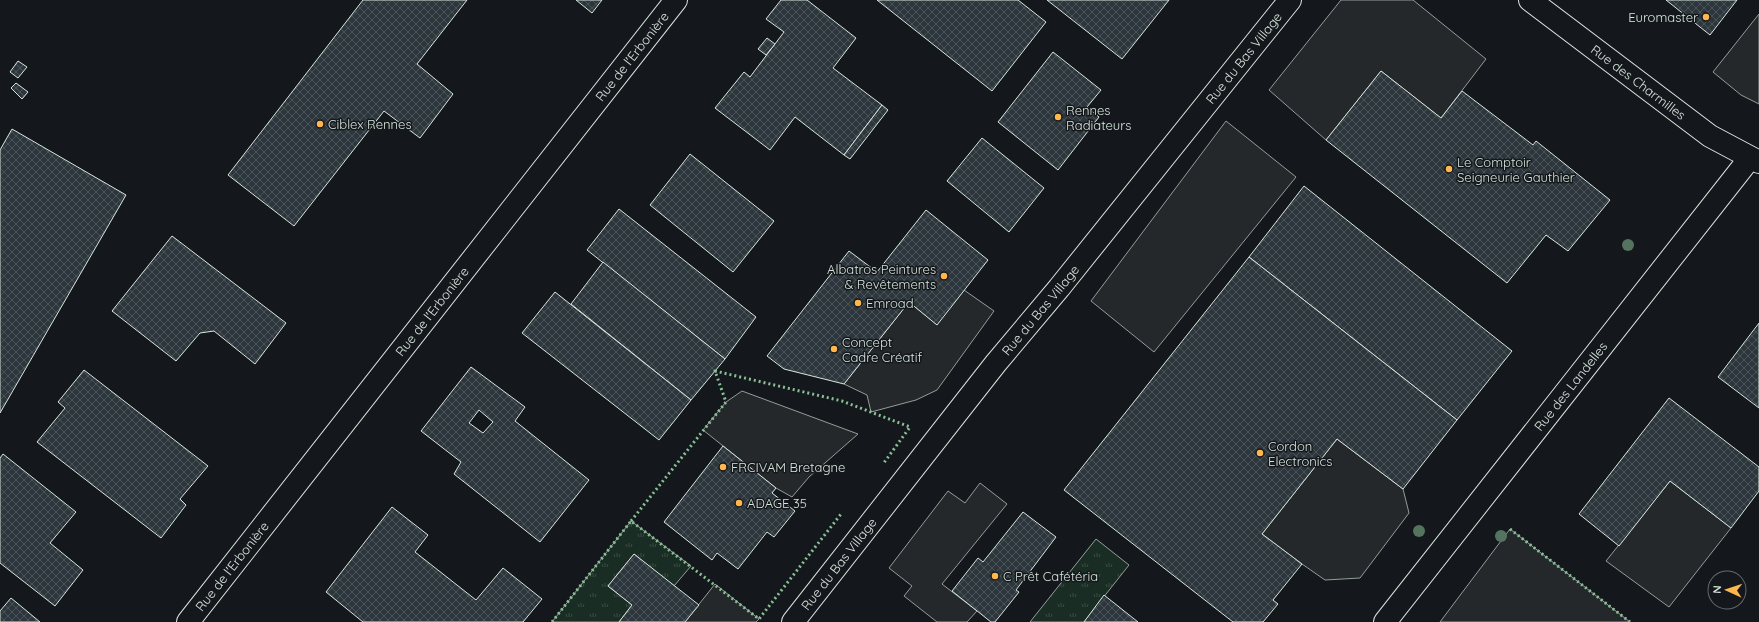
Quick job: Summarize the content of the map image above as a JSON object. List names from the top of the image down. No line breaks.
{"streets":{"street":["Rue de l'Erbonière","Rue du Bas Village","Rue des Charmilles","Rue des Landelles"]},"crossings":[["Rue des Charmilles","Rue des Landelles"]],"places":["Euromaster","Rennes Radiateurs","Ciblex Rennes","Le Comptoir Seigneurie Gauthier","Albatros Peintures & Revêtements","Emroad","Concept Cadre Créatif","Cordon Electronics","FRCIVAM Bretagne","ADAGE 35","C Prêt Cafétéria"],"north":"left"}
